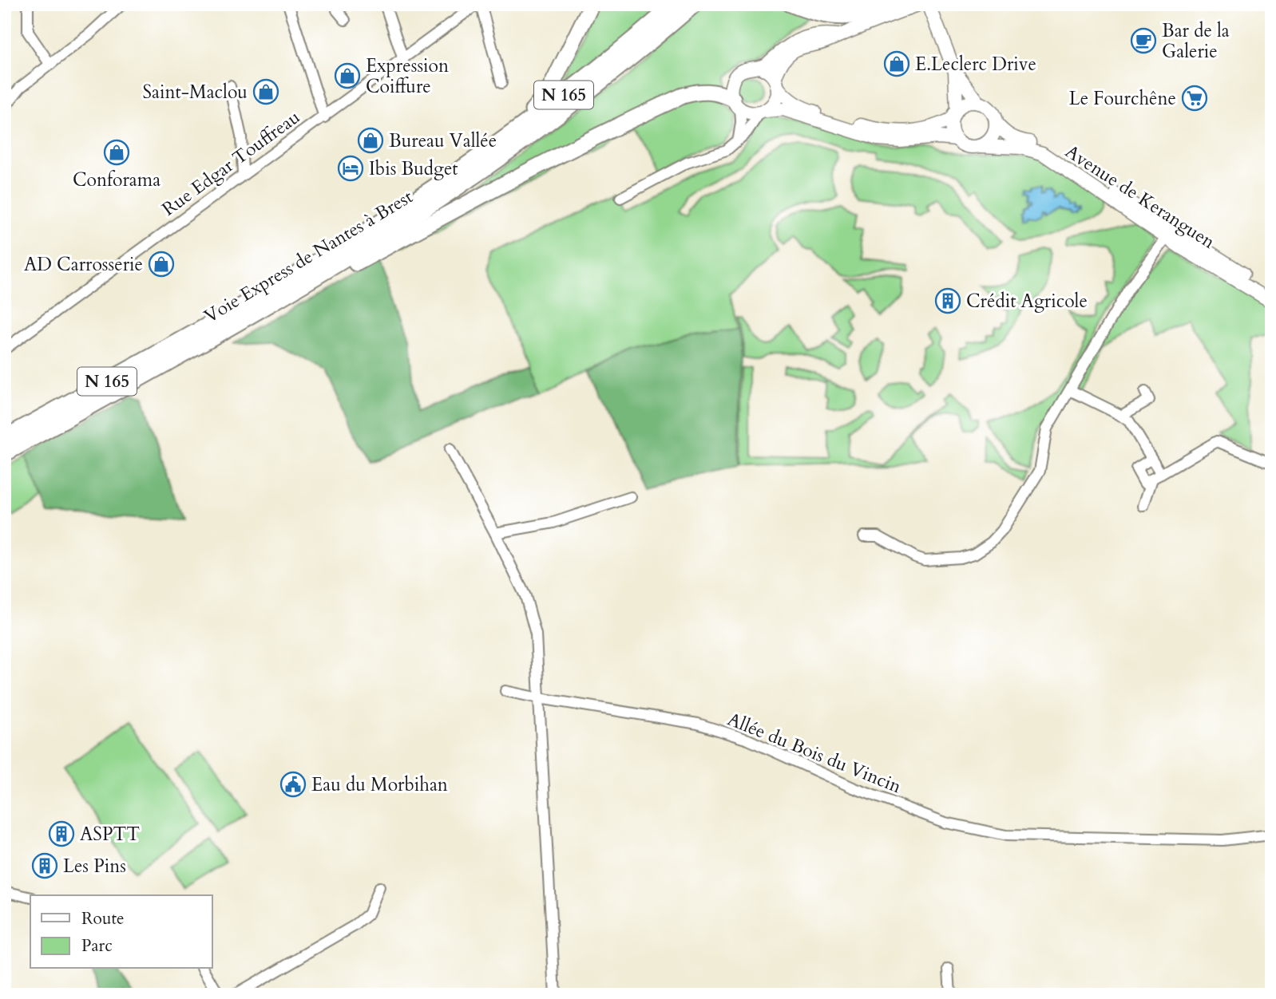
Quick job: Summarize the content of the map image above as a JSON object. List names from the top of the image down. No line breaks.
{"streets":{"highway":["N 165","Voie Express de Nantes à Brest"],"main road":["Avenue de Keranguen"],"street":["Rue Edgar Touffreau","Allée du Bois du Vincin"]},"places":{"cafe":["Bar de la Galerie"],"shop":["E.Leclerc Drive","Expression Coiffure","Saint-Maclou","Bureau Vallée","Conforama","AD Carrosserie"],"supermarket":["Le Fourchêne"],"hotel":["Ibis Budget"],"building":["Crédit Agricole","ASPTT","Les Pins"],"public building":["Eau du Morbihan"]},"legend":["Route","Parc"]}
